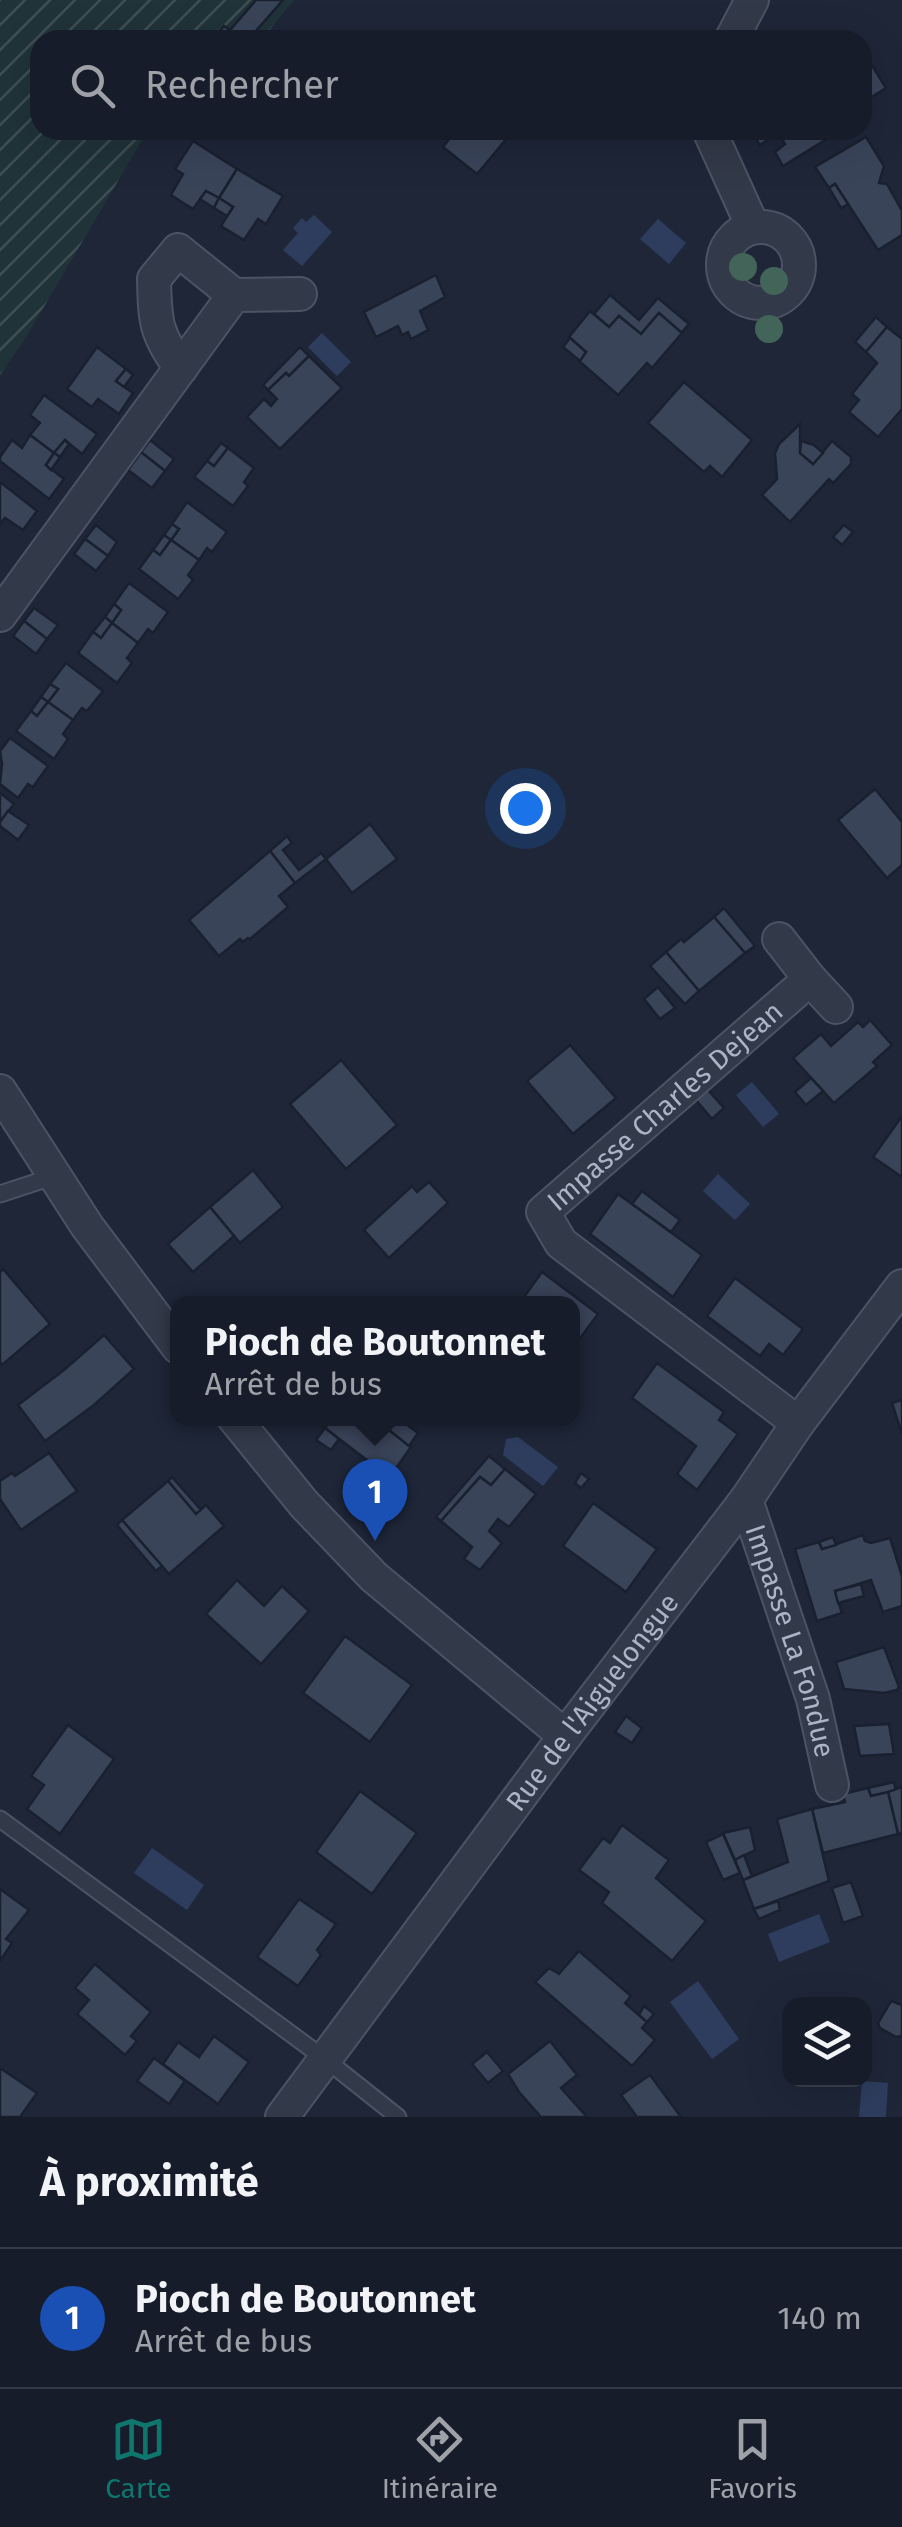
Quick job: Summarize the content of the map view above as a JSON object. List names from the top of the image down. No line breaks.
{"streets":{"street":["Impasse Charles Dejean","Impasse La Fondue","Rue de l'Aiguelongue"]},"crossings":[["Impasse Charles Dejean","Rue de l'Aiguelongue"],["Impasse La Fondue","Rue de l'Aiguelongue"]],"page":{"search":"Rechercher","popup":["Pioch de Boutonnet","Arrêt de bus"],"pins":"1","heading":"À proximité","list":[{"mark":"1","name":"Pioch de Boutonnet","note":"Arrêt de bus","value":"140 m"}],"nav":["Carte","Itinéraire","Favoris"]}}
